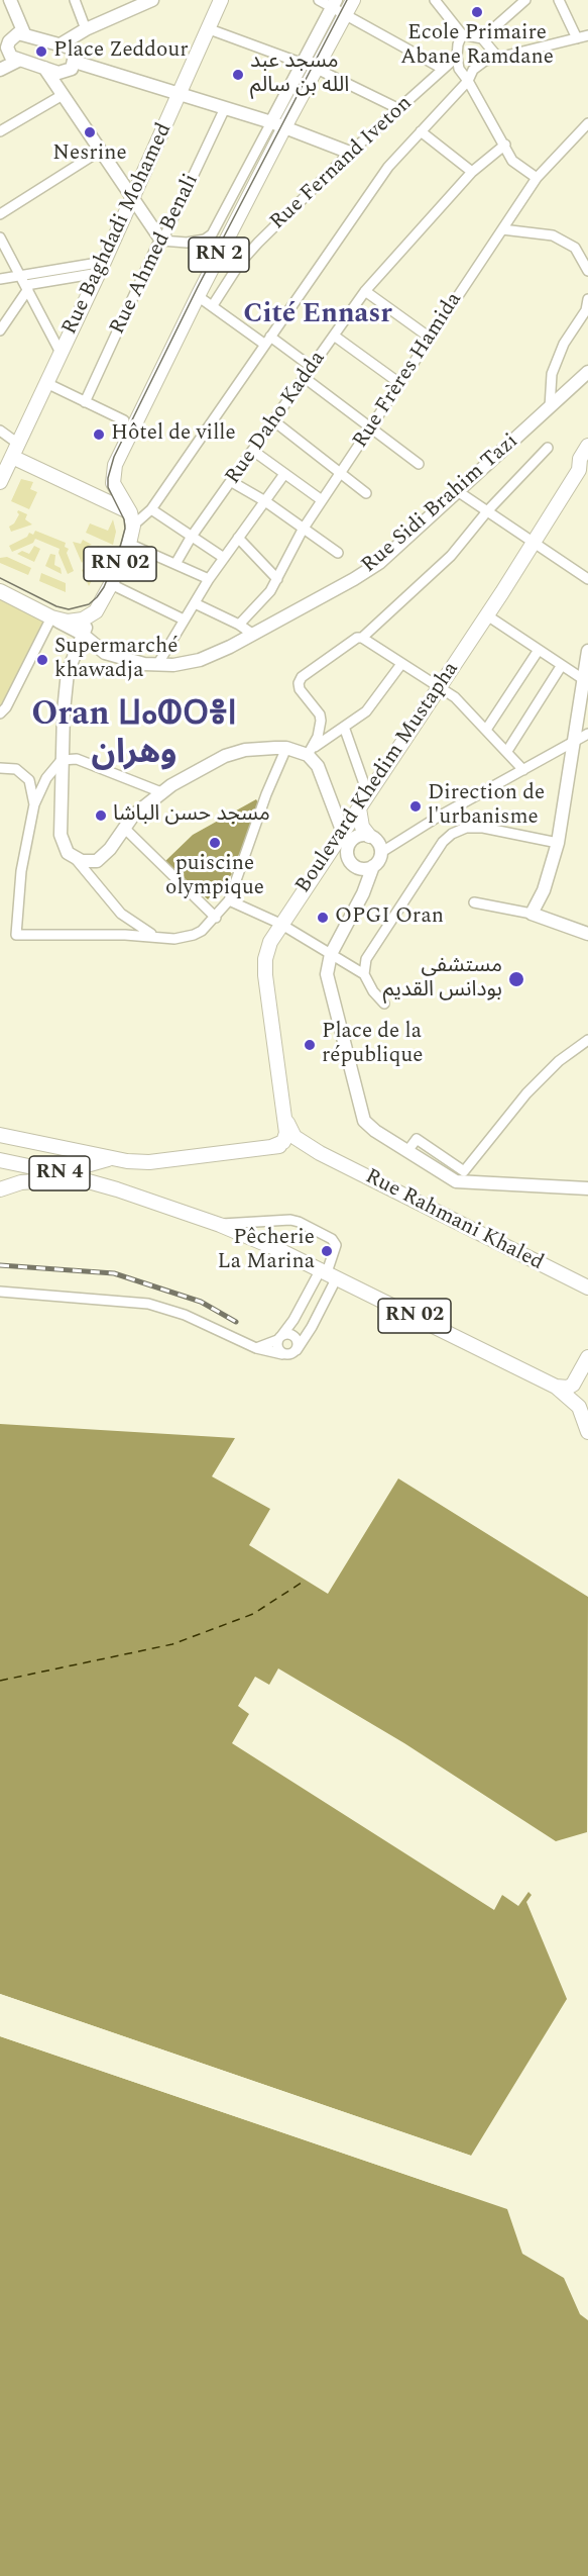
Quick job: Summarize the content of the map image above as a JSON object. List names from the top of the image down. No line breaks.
{"streets":{"main road":["Rue Baghdadi Mohamed","RN 2","Rue Sidi Brahim Tazi","RN 02","Boulevard Khedim Mustapha","RN 4","Rue Rahmani Khaled"],"street":["Rue Fernand Iveton","Rue Ahmed Benali","Rue Frères Hamida","Rue Daho Kadda"]},"crossings":[["RN 2","RN 02"],["Rue Sidi Brahim Tazi","RN 02"],["RN 02","RN 4"]],"districts":["Cité Ennasr","Oran ⵡⴰⵀⵔⴻⵏ وهران"],"places":["Ecole Primaire Abane Ramdane","Place Zeddour","مسجد عبد الله بن سالم","Nesrine","Hôtel de ville","Supermarché khawadja","Direction de l'urbanisme","مسجد حسن الباشا","puiscine olympique","OPGI Oran","مستشفى بودانس القديم","Place de la république","Pêcherie La Marina"]}
